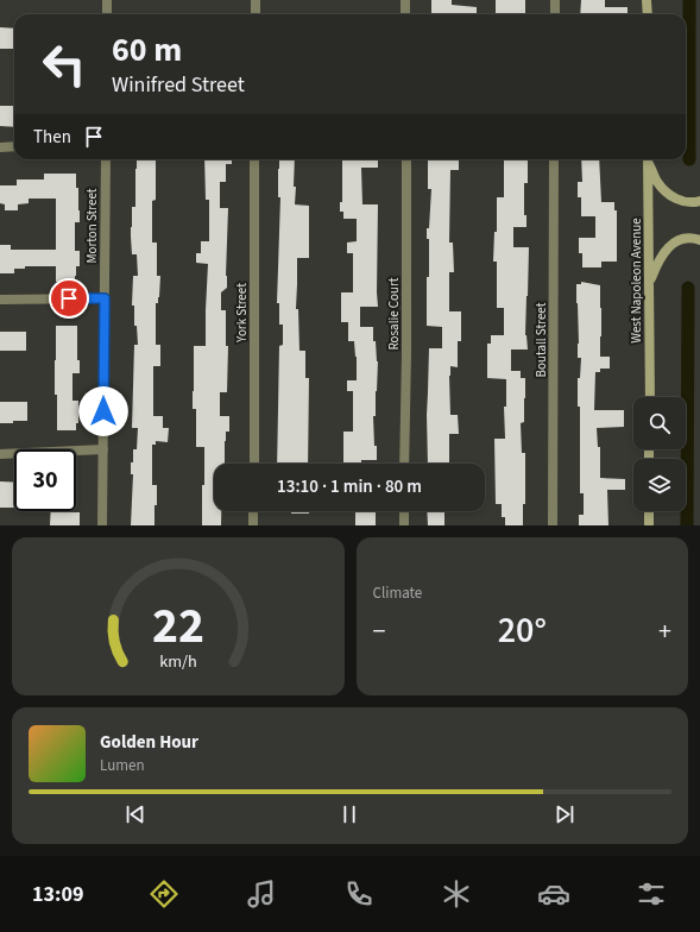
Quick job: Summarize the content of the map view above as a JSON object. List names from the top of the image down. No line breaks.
{"streets":{"main road":["West Napoleon Avenue"],"street":["Morton Street","York Street","Rosalie Court","Boutall Street"]},"page":{"turn":["60 m","Winifred Street"],"then":"Then","limit":"30","trip":"13:10 · 1 min · 80 m","tile":"Climate","heat":["−","20°","+"],"song":["Golden Hour","Lumen"],"tabs":"13:09","gauge":["22","km/h"]}}
